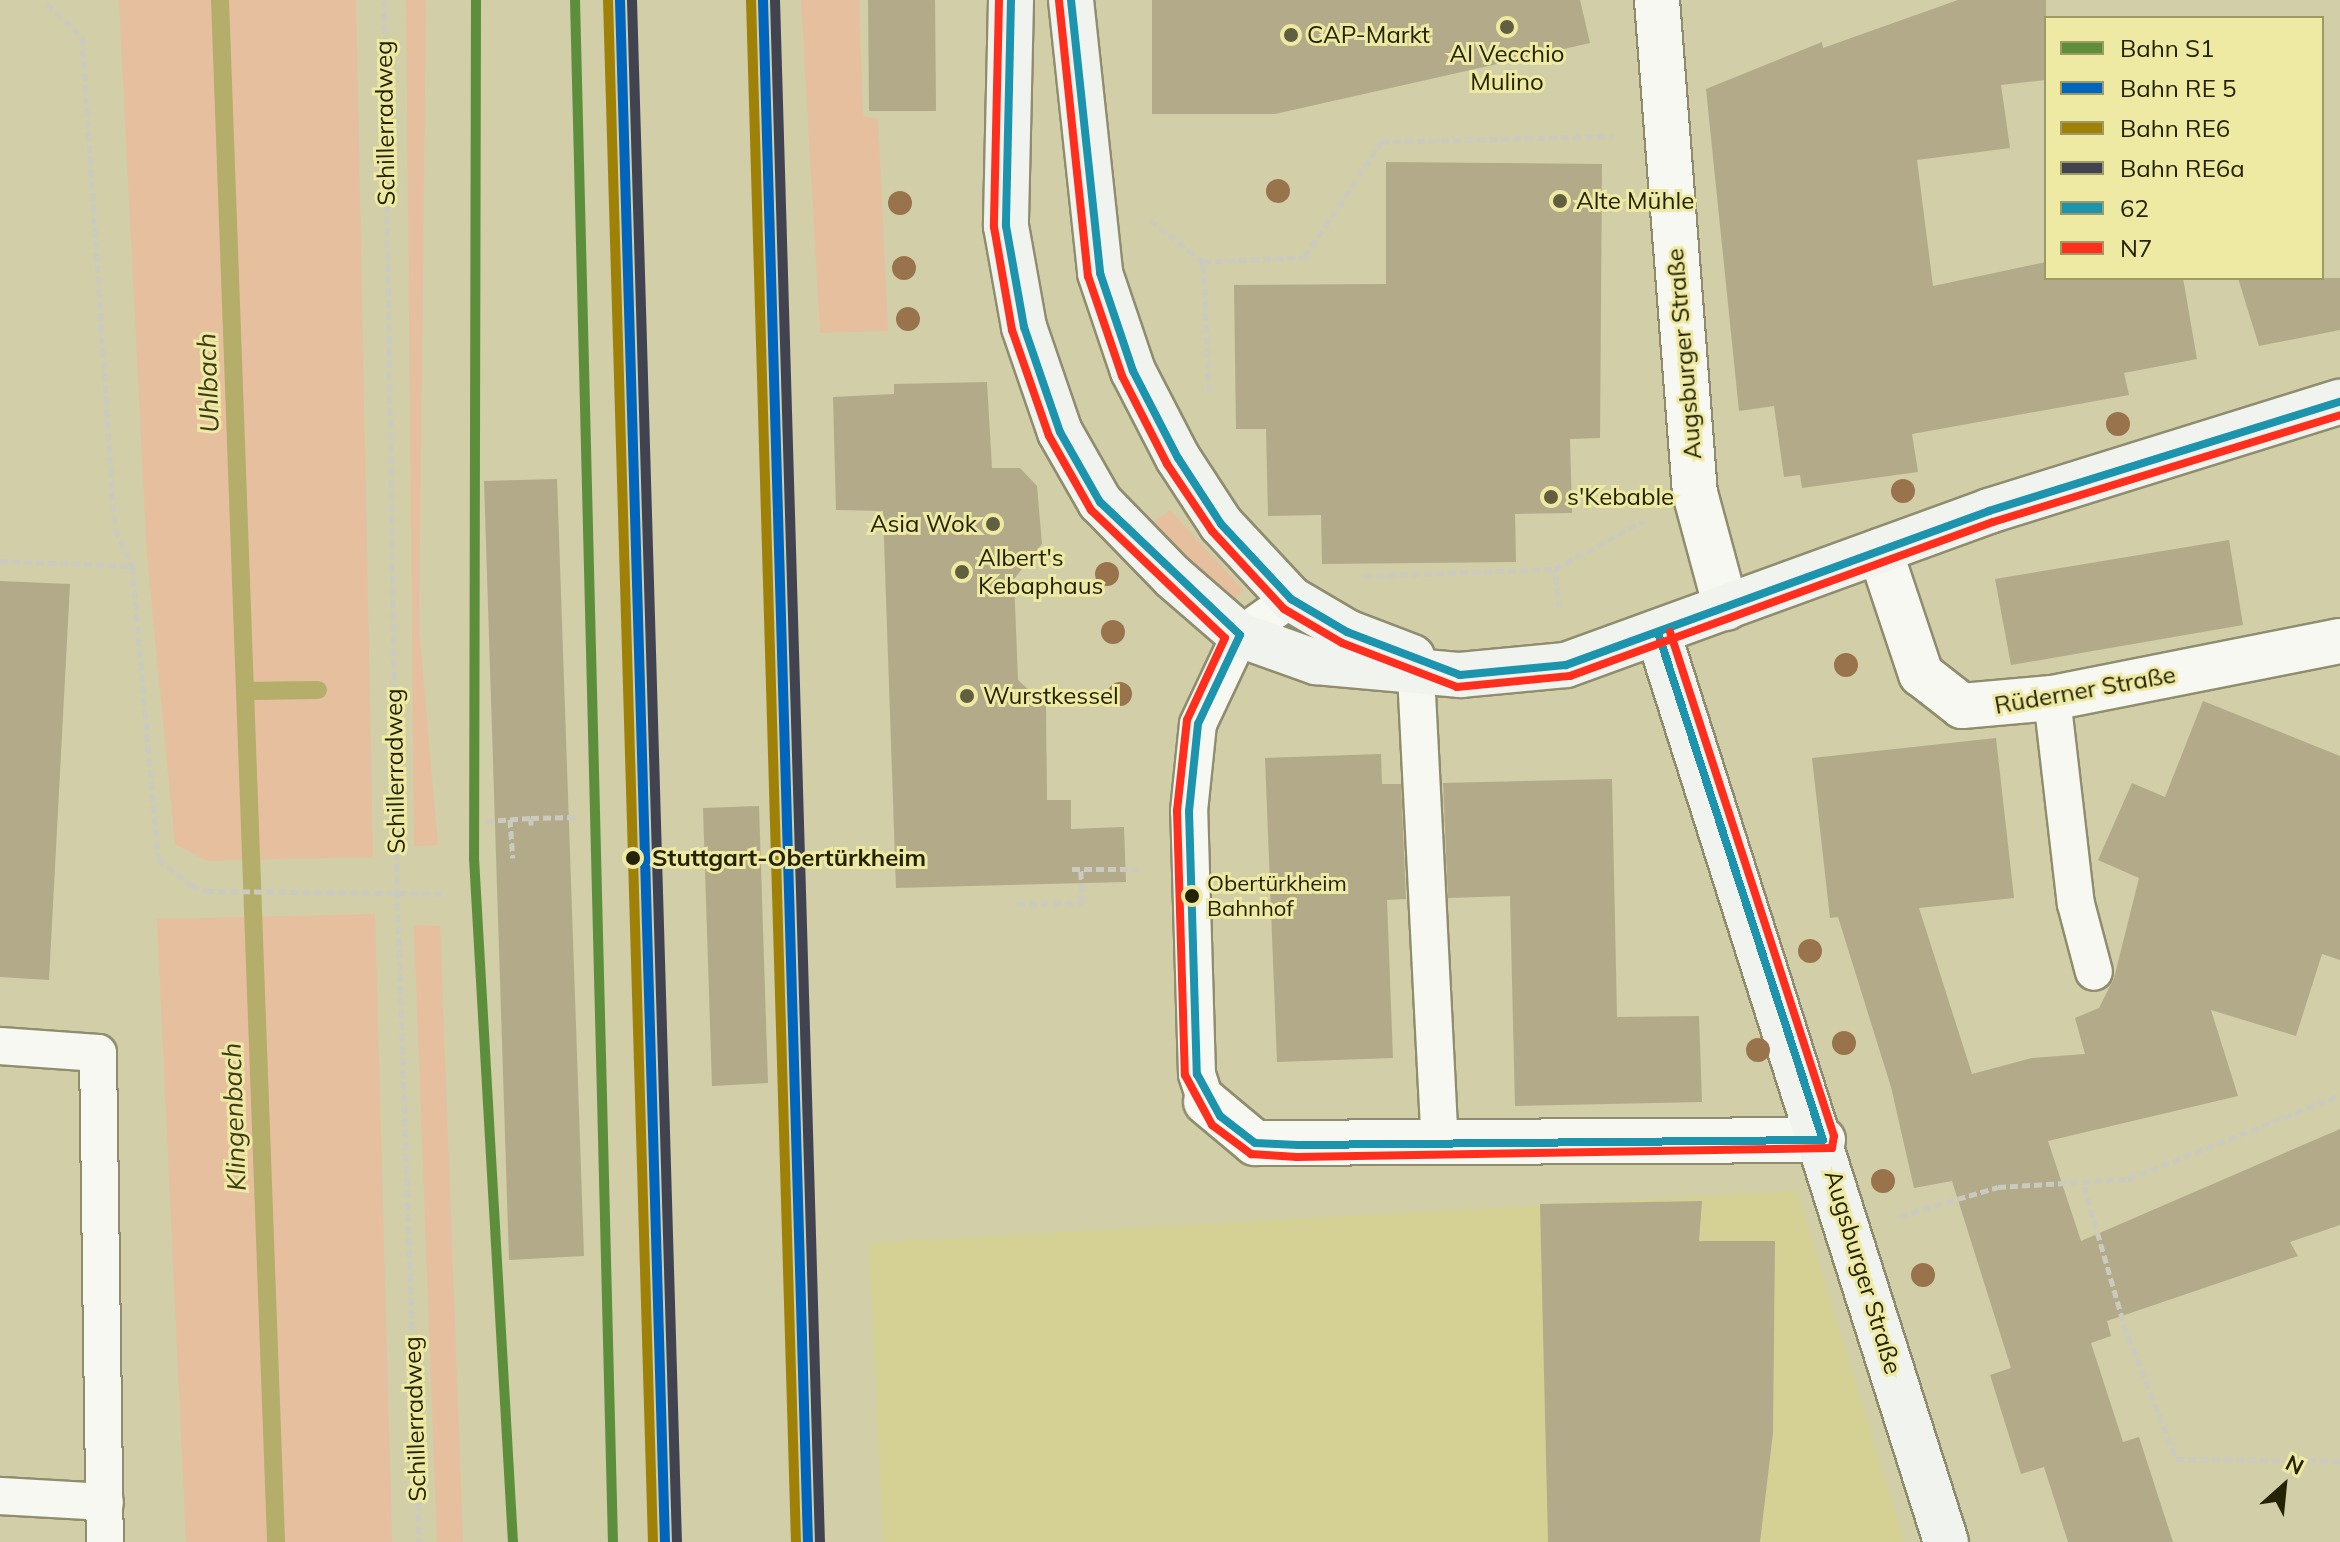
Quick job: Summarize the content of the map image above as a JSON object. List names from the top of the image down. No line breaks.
{"streets":{"street":["Augsburger Straße","Rüderner Straße"],"path":["Schillerradweg"]},"water":["Uhlbach","Klingenbach"],"places":["Al Vecchio Mulino","CAP-Markt","Alte Mühle","s'Kebable","Asia Wok","Albert's Kebaphaus","Wurstkessel","Stuttgart-Obertürkheim","Obertürkheim Bahnhof"],"lines":["rail line S1","rail line RE6","rail line RE6a","transit line 62","transit line N7"],"legend":["Bahn S1","Bahn RE 5","Bahn RE6","Bahn RE6a","62","N7"],"north":"top right"}
